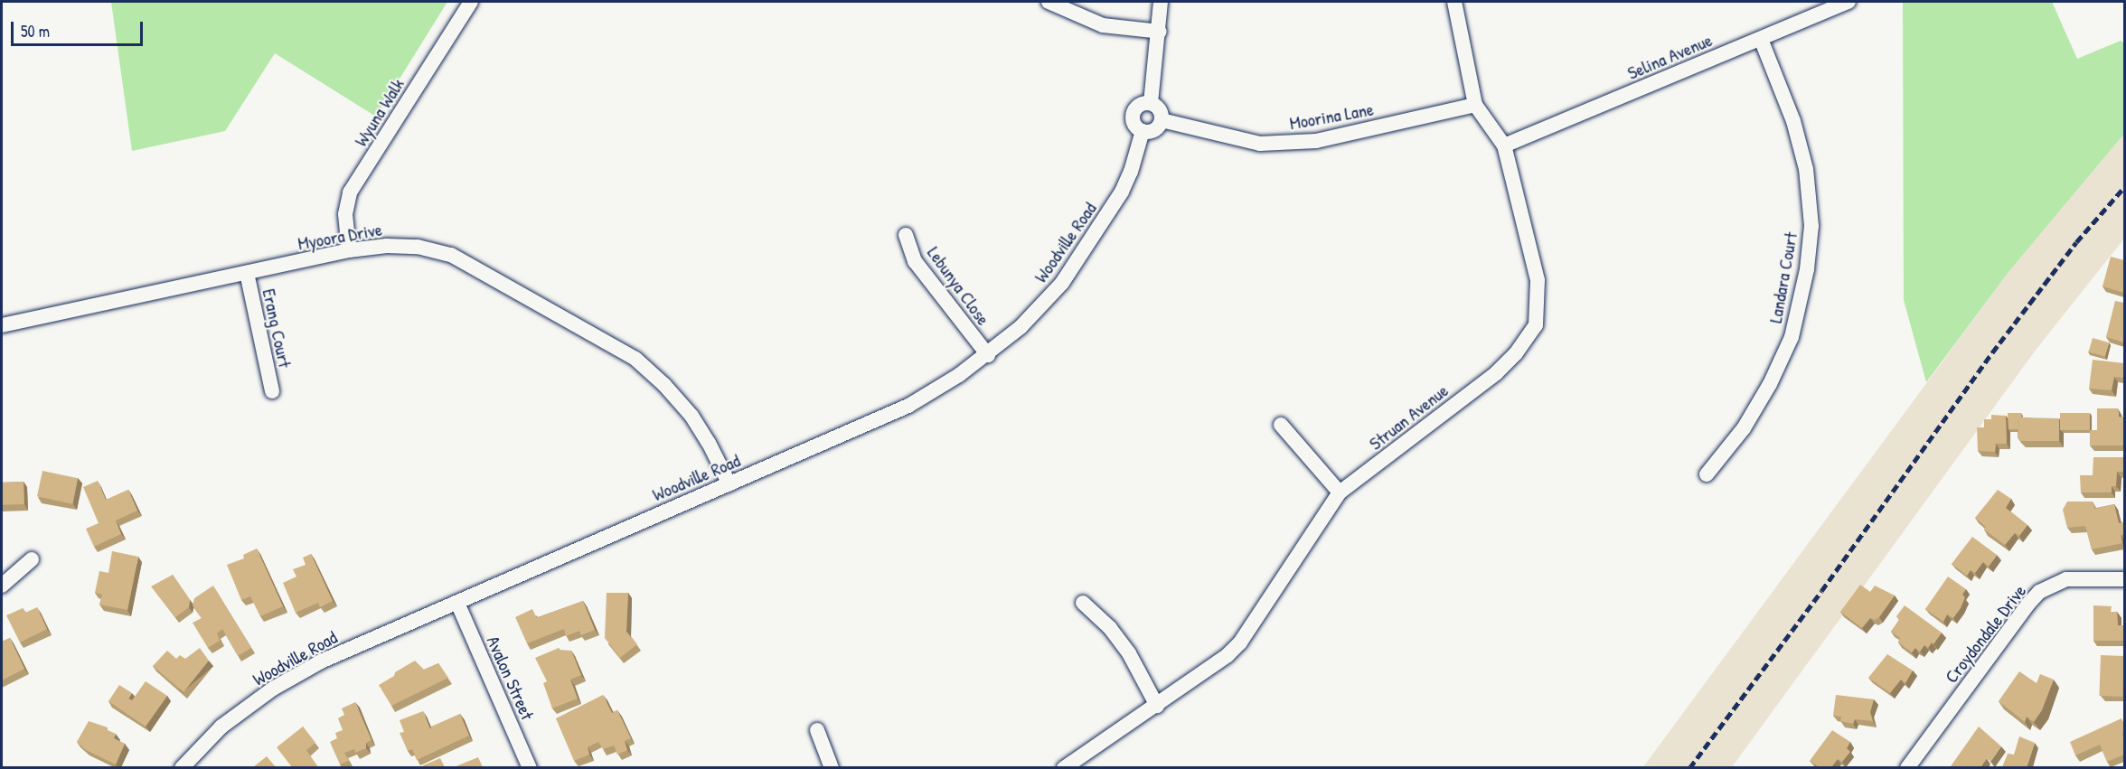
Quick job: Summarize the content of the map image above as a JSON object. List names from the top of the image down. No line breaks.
{"streets":{"street":["Selina Avenue","Wyuna Walk","Moorina Lane","Myoora Drive","Woodville Road","Landara Court","Lebunya Close","Erang Court","Struan Avenue","Croydondale Drive","Avalon Street"]},"crossings":[["Selina Avenue","Landara Court"],["Selina Avenue","Struan Avenue"],["Wyuna Walk","Myoora Drive"],["Moorina Lane","Woodville Road"],["Moorina Lane","Struan Avenue"],["Myoora Drive","Woodville Road"],["Myoora Drive","Erang Court"],["Woodville Road","Lebunya Close"],["Woodville Road","Avalon Street"]],"scale_bar":"50 m"}
